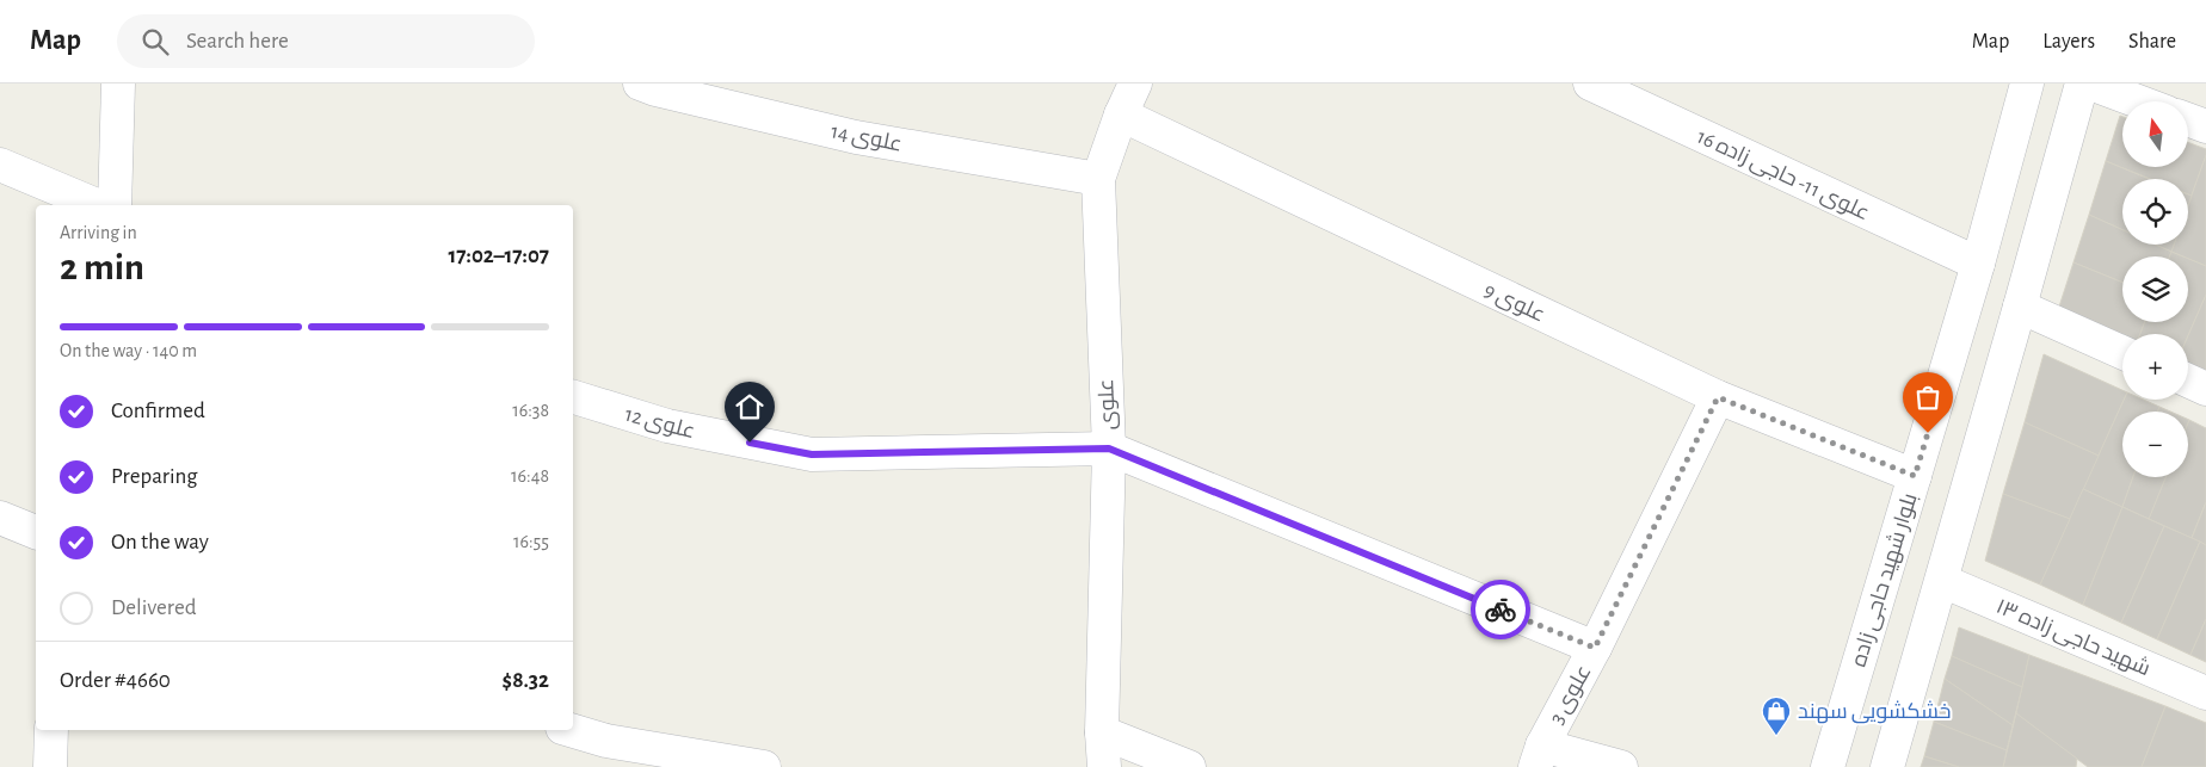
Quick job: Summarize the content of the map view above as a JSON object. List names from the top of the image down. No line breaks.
{"streets":{"street":["علوی 14","علوی 11- حاجی زاده 16","علوی 9","علوی","علوی 12","بلوار شهید حاجی زاده","شهید حاجی زاده ۱۳","علوی 3"]},"crossings":[["علوی 14","علوی"],["علوی 11- حاجی زاده 16","بلوار شهید حاجی زاده"],["علوی 9","علوی"],["علوی 9","بلوار شهید حاجی زاده"],["علوی 9","علوی 3"],["علوی","علوی 12"]],"places":{"shop":["خشکشویی سهند"]},"north":"top","page":{"header":"Map","search":"Search here","nav":["Map","Layers","Share"],"map_buttons":["+","−"],"heading":["2 min","Arriving in","17:02–17:07"],"panel":["Order #4660","$8.32"],"bar":"On the way · 140 m","list":[["Confirmed","16:38"],["Preparing","16:48"],["On the way","16:55"],"Delivered"]}}
